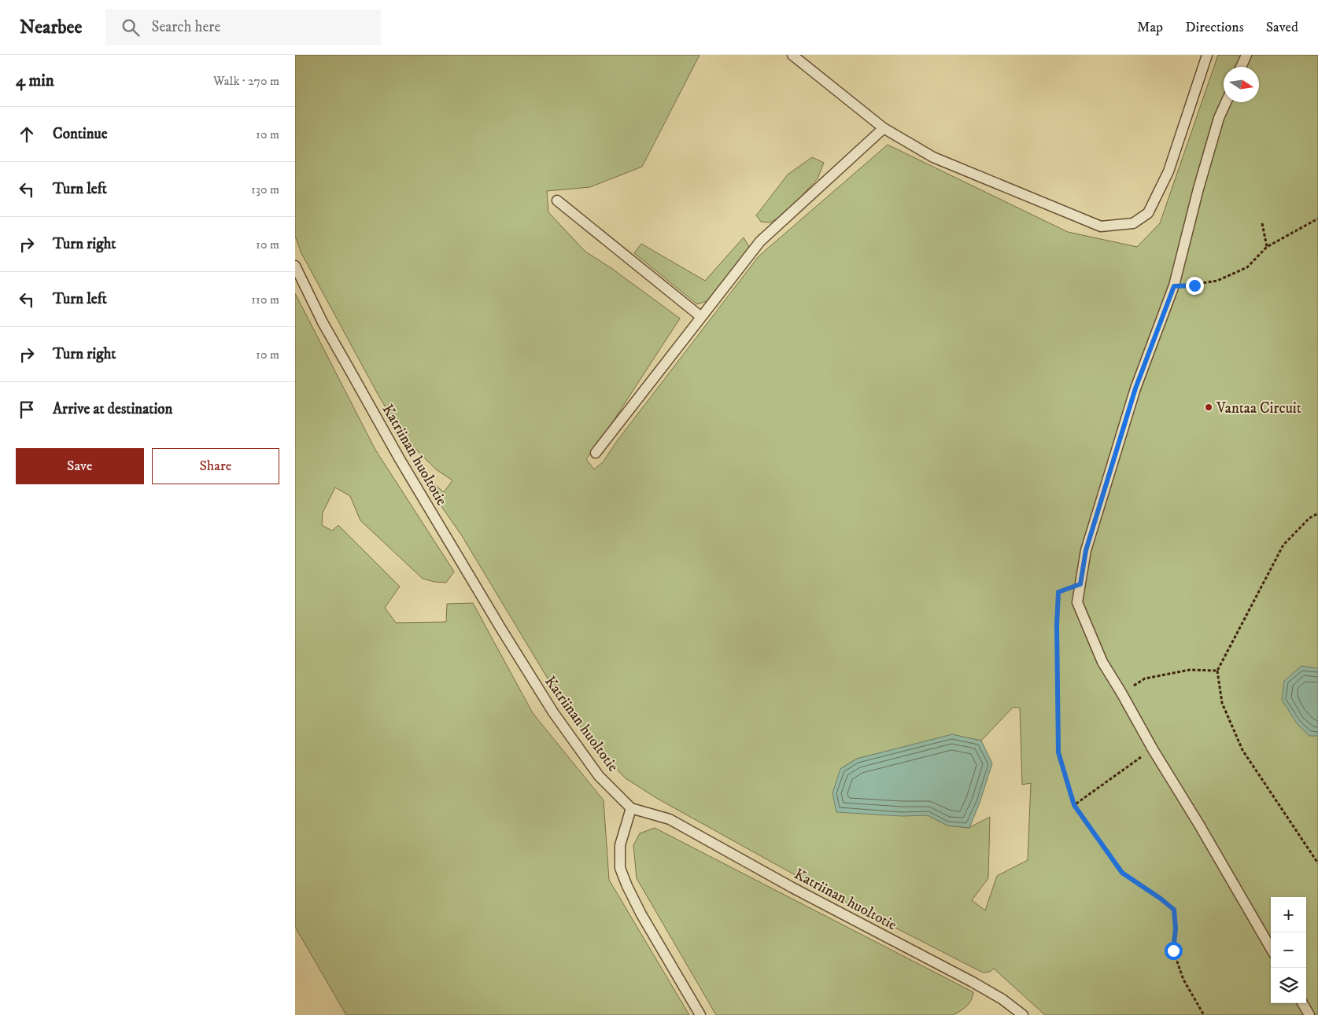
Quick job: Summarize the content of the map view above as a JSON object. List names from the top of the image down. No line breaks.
{"streets":{"lane":["Katriinan huoltotie"]},"places":["Vantaa Circuit"],"north":"right","page":{"header":"Nearbee","search":"Search here","nav":["Map","Directions","Saved"],"heading":["4 min","Walk · 270 m"],"list":[["Continue","10 m"],["Turn left","130 m"],["Turn right","10 m"],["Turn left","110 m"],["Turn right","10 m"],"Arrive at destination"],"buttons":["Save","Share"],"map_buttons":["+","−"]}}
